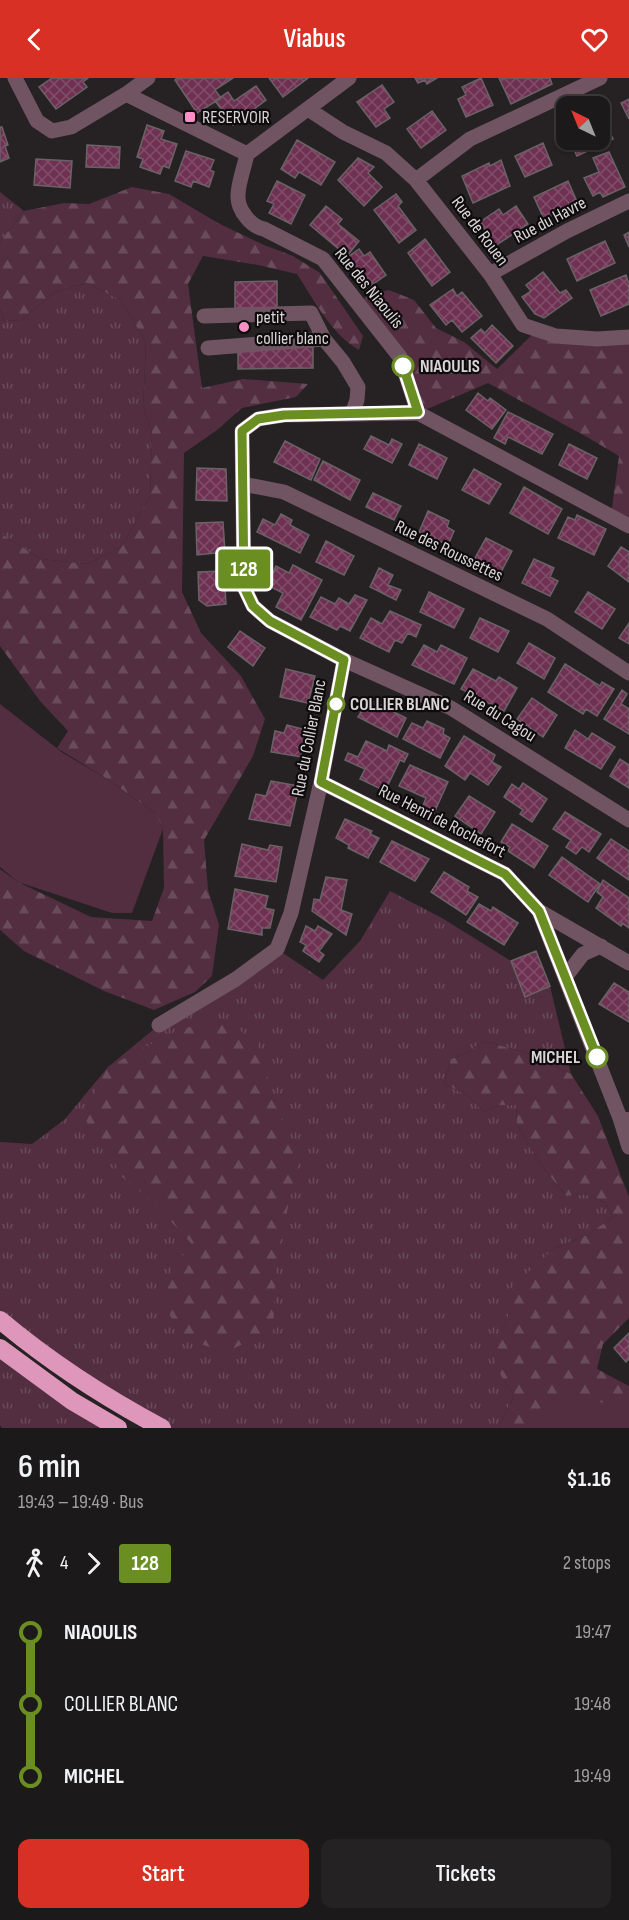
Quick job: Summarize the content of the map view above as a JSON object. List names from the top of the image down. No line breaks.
{"streets":{"street":["Rue du Havre","Rue de Rouen","Rue des Niaoulis","Rue des Roussettes","Rue du Cagou","Rue du Collier Blanc","Rue Henri de Rochefort"]},"crossings":[["Rue du Havre","Rue de Rouen"],["Rue des Niaoulis","Rue du Collier Blanc"],["Rue des Roussettes","Rue du Collier Blanc"],["Rue du Cagou","Rue du Collier Blanc"],["Rue du Collier Blanc","Rue Henri de Rochefort"]],"places":{"transit":["RESERVOIR"],"other":["petit collier blanc","NIAOULIS","COLLIER BLANC","MICHEL"]},"lines":["bus line 128"],"north":"top left","page":{"header":"Viabus","on_map":"128","heading":["6 min","19:43 – 19:49 · Bus","$1.16"],"legs":["4","128","2 stops"],"list":[{"name":"NIAOULIS","value":"19:47"},{"name":"COLLIER BLANC","value":"19:48"},{"name":"MICHEL","value":"19:49"}],"buttons":["Start","Tickets"]}}
